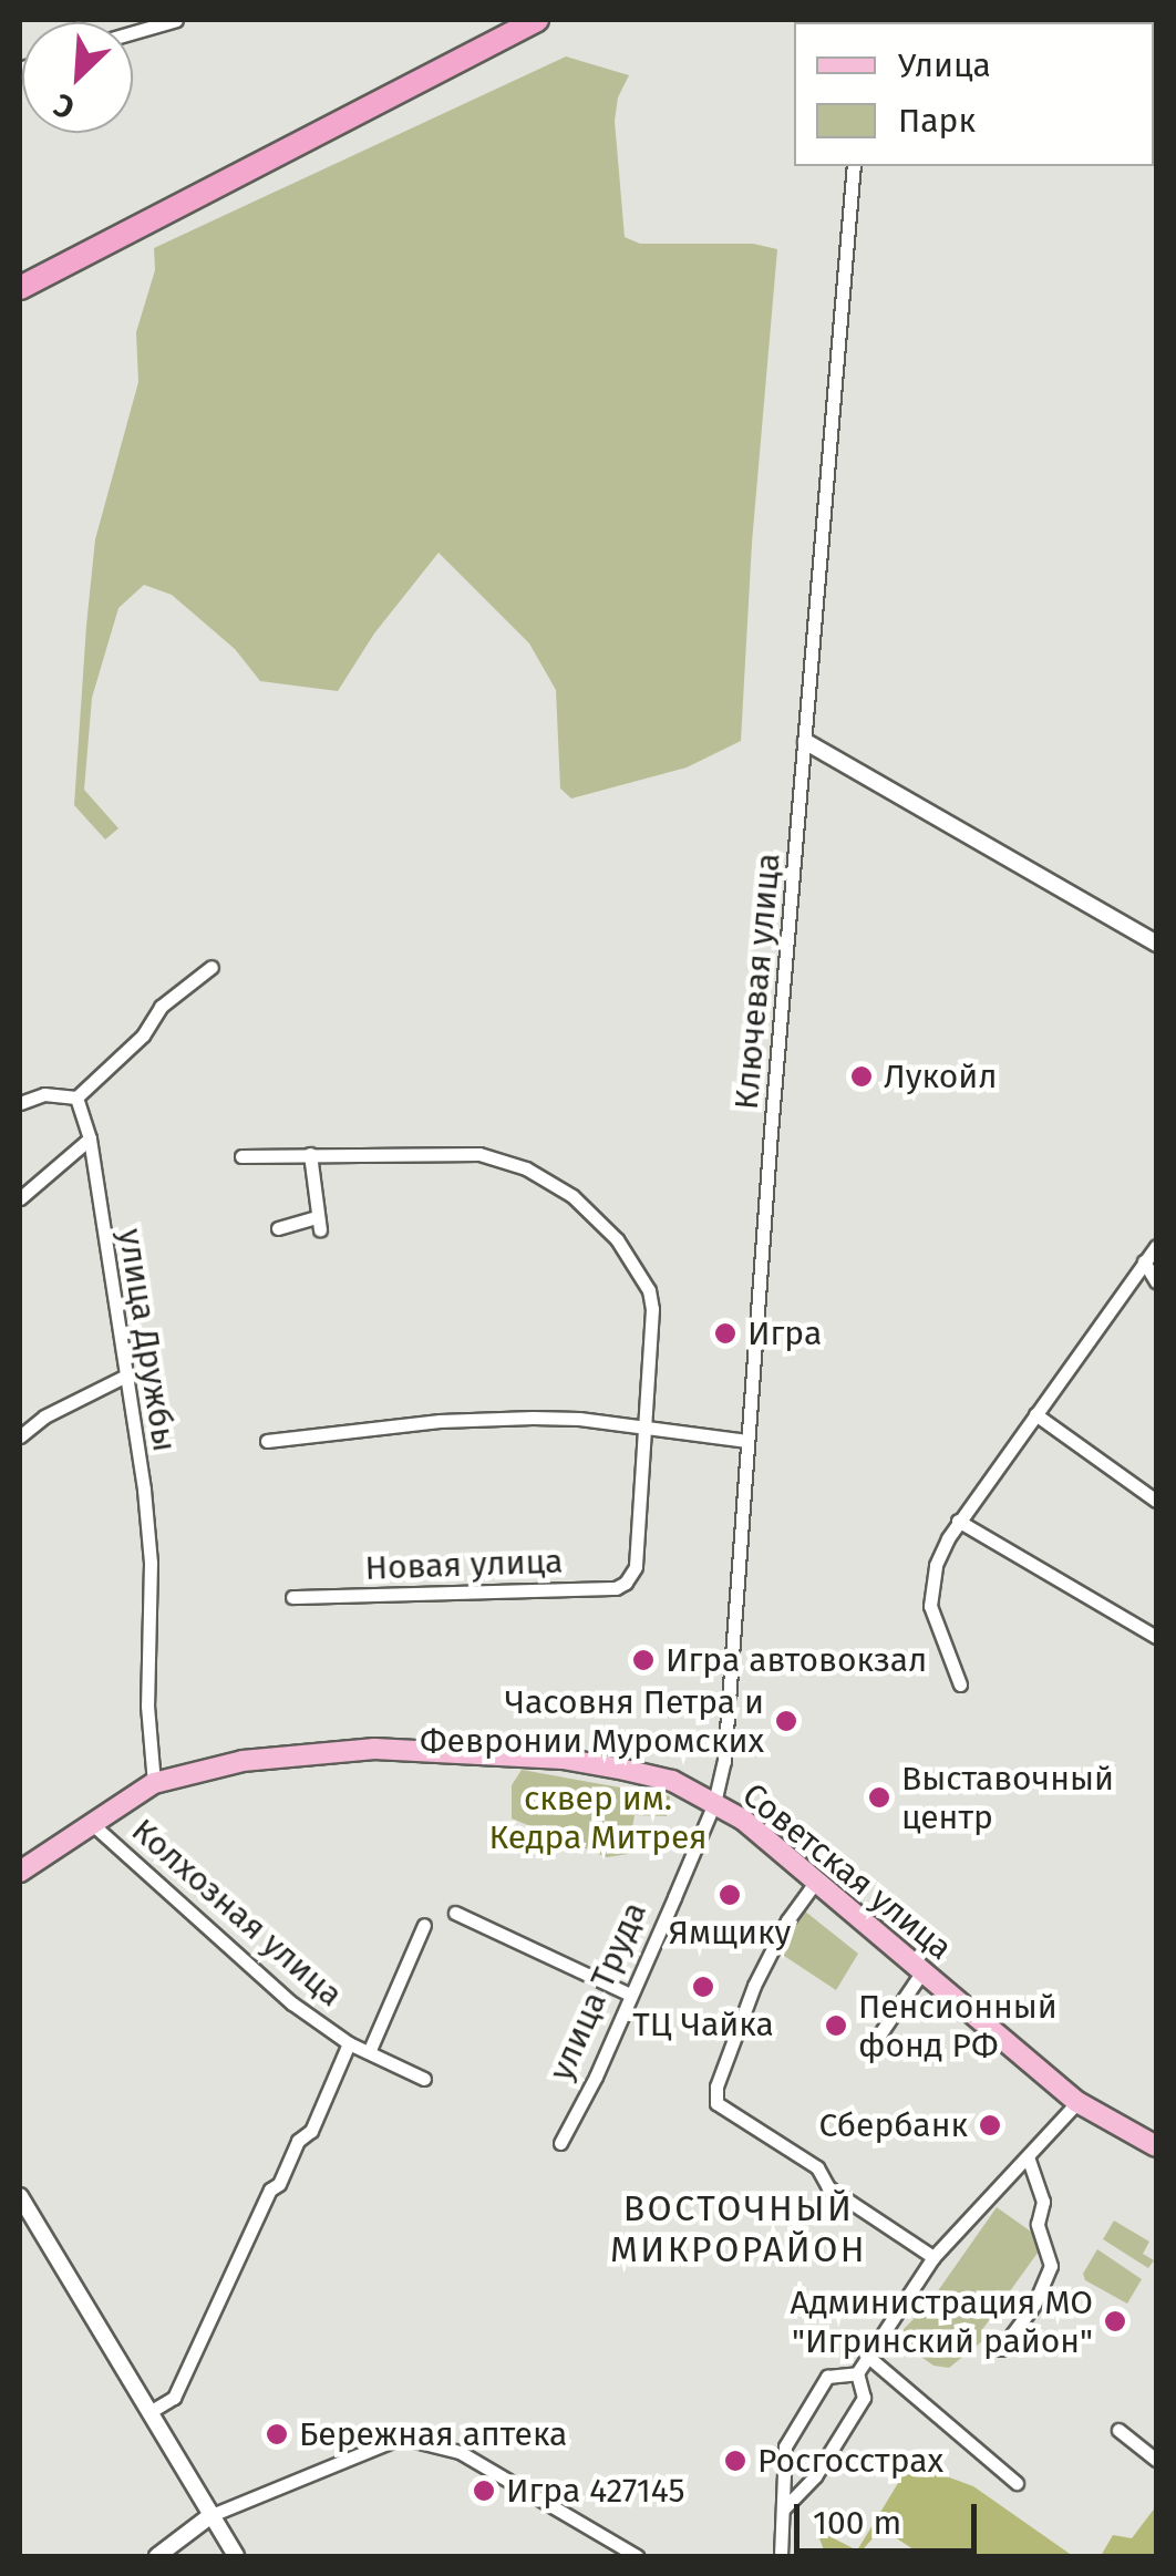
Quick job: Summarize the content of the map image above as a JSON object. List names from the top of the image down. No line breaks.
{"streets":{"main road":["Советская улица"],"street":["Ключевая улица","улица Дружбы","Новая улица","Колхозная улица","улица Труда"]},"crossings":[["Ключевая улица","Советская улица"],["Ключевая улица","улица Труда"],["улица Дружбы","Советская улица"],["Советская улица","Колхозная улица"],["Советская улица","улица Труда"]],"districts":["ВОСТОЧНЫЙ МИКРОРАЙОН"],"parks":["сквер им. Кедра Митрея"],"places":["Лукойл","Игра","Игра автовокзал","Часовня Петра и Февронии Муромских","Выставочный центр","Ямщику","ТЦ Чайка","Пенсионный фонд РФ","Сбербанк","Администрация МО \"Игринский район\"","Бережная аптека","Росгосстрах","Игра 427145"],"legend":["Улица","Парк"],"scale_bar":"100 m","north":"bottom left"}
